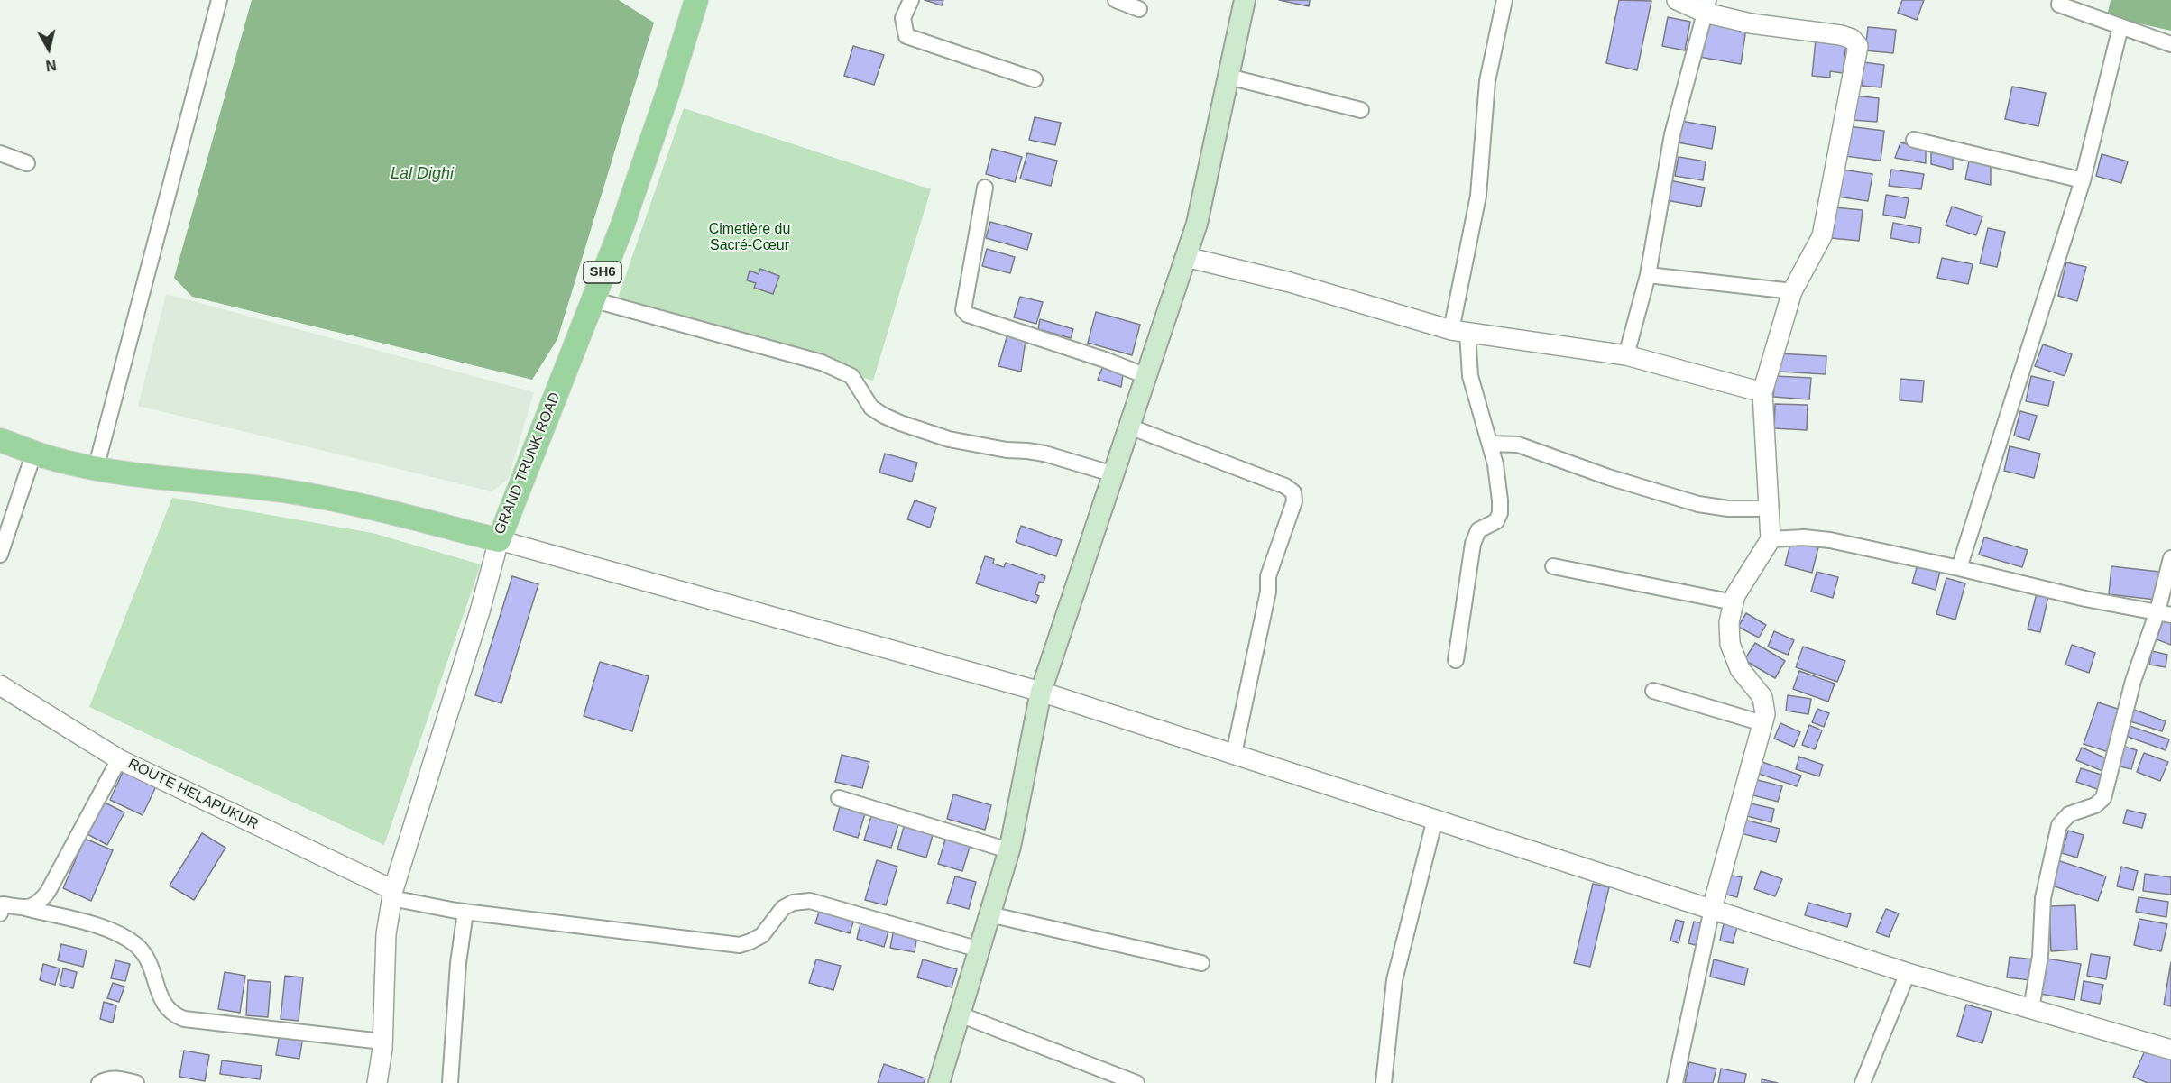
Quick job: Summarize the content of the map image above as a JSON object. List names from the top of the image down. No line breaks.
{"streets":{"main road":["SH6","GRAND TRUNK ROAD"],"street":["ROUTE HELAPUKUR"]},"water":["Lal Dighi"],"parks":["Cimetière du Sacré-Cœur"],"north":"bottom"}
